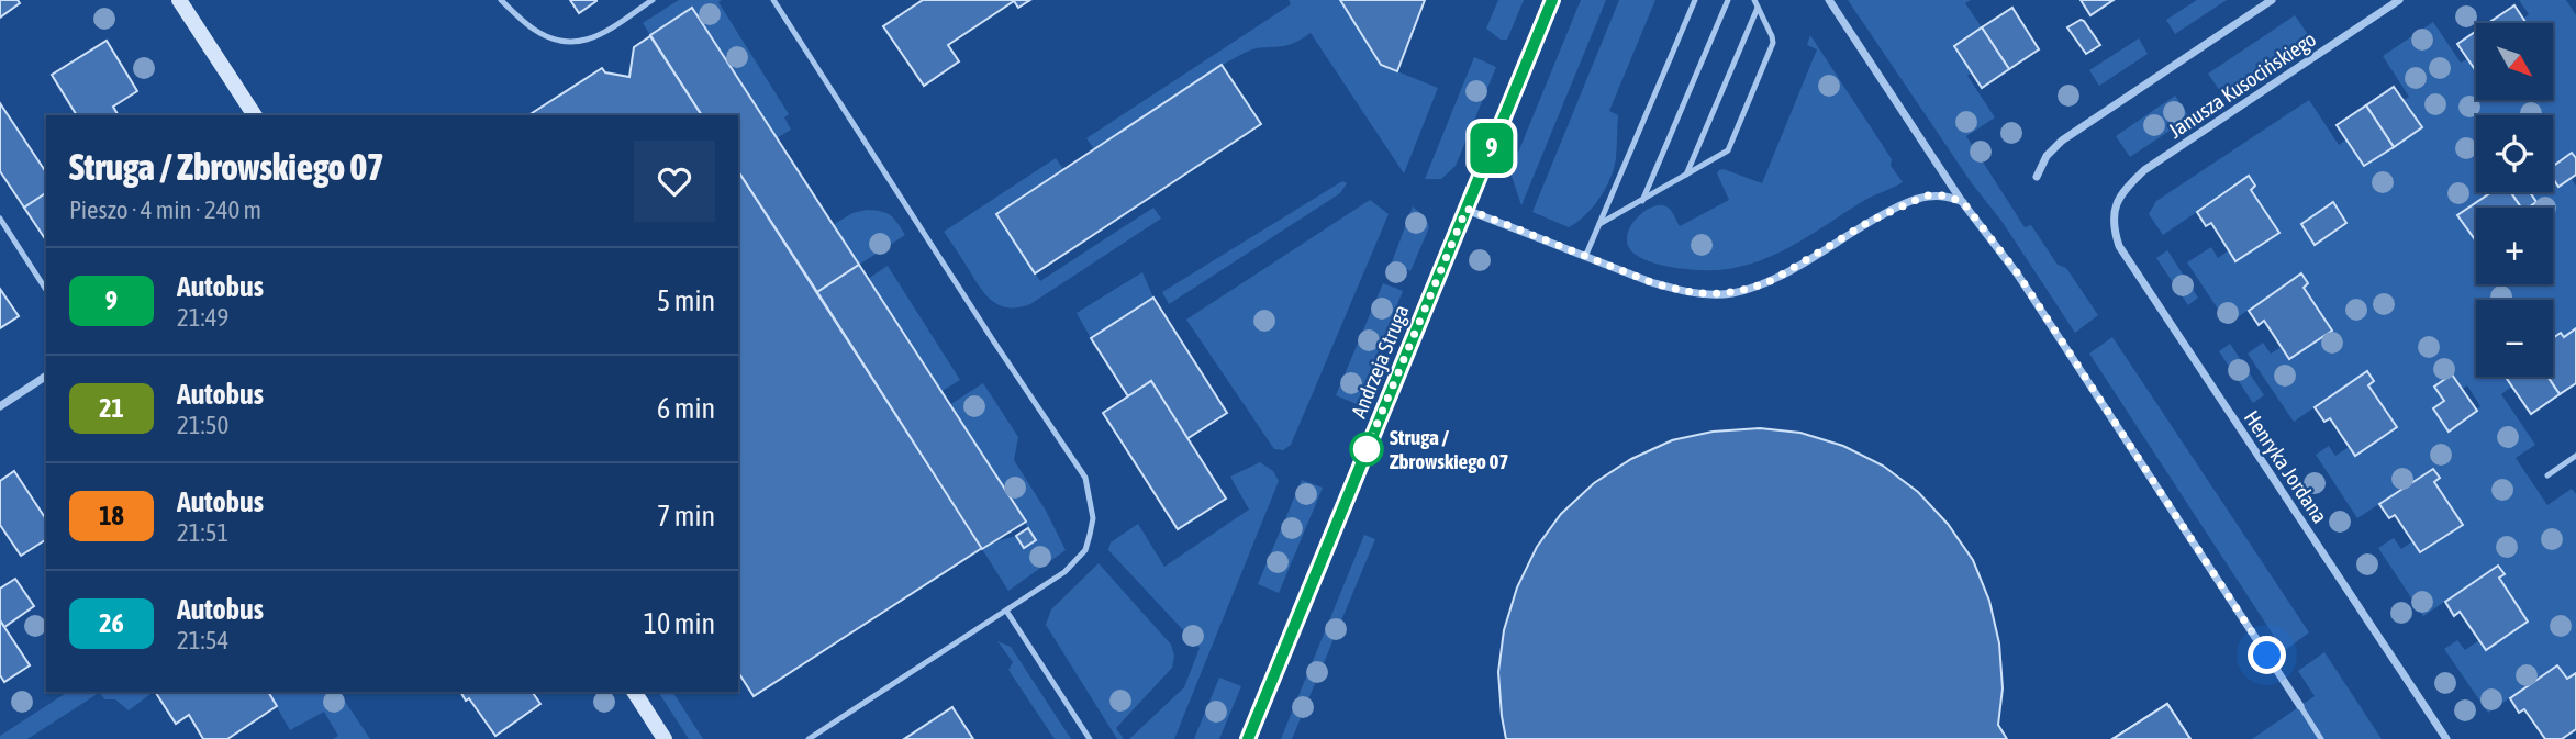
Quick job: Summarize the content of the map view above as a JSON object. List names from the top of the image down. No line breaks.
{"streets":{"street":["Janusza Kusocińskiego","Andrzeja Struga","Henryka Jordana"]},"crossings":[["Janusza Kusocińskiego","Henryka Jordana"]],"places":["Struga / Zbrowskiego 07"],"lines":["bus line 9"],"north":"bottom right","page":{"on_map":"9","map_buttons":["+","−"],"heading":["Struga / Zbrowskiego 07","Pieszo · 4 min · 240 m"],"list":[{"mark":"9","name":"Autobus","note":"21:49","value":"5 min"},{"mark":"21","name":"Autobus","note":"21:50","value":"6 min"},{"mark":"18","name":"Autobus","note":"21:51","value":"7 min"},{"mark":"26","name":"Autobus","note":"21:54","value":"10 min"}]}}
